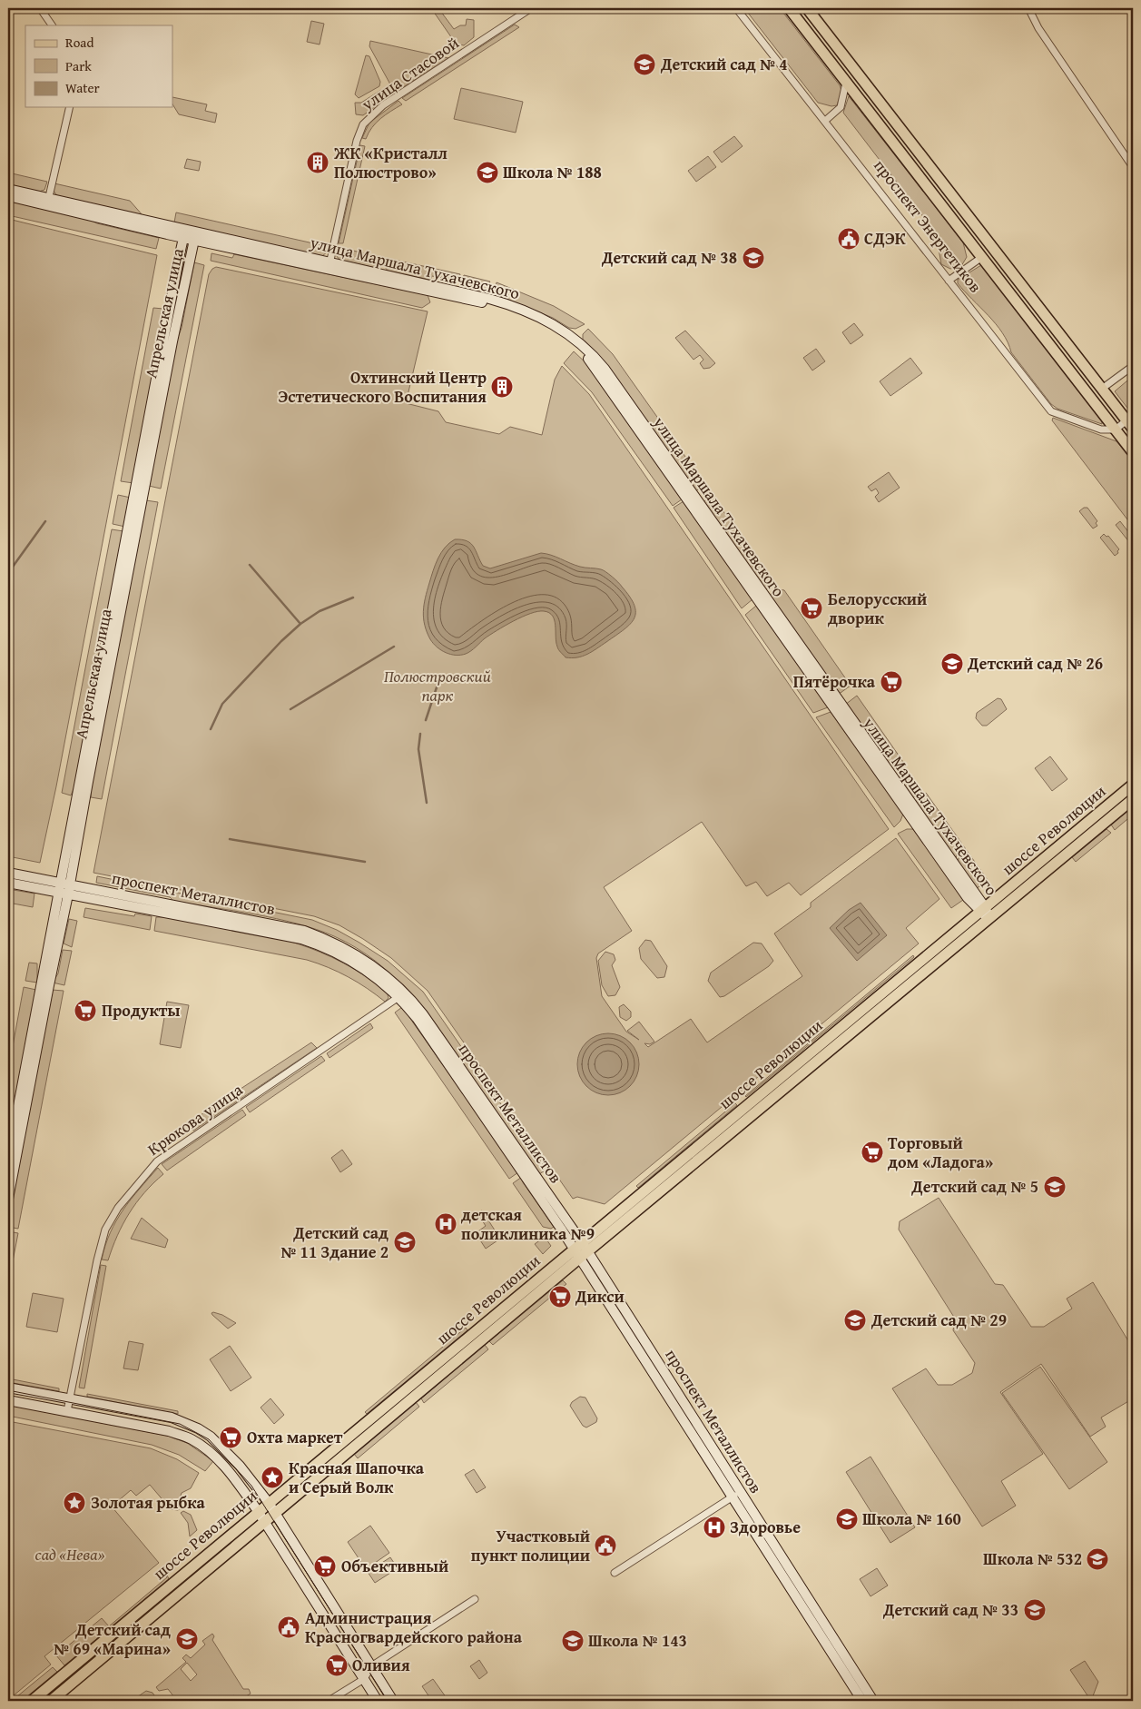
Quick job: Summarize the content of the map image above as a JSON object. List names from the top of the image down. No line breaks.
{"streets":{"main road":["проспект Энергетиков","шоссе Революции"],"street":["улица Стасовой","улица Маршала Тухачевского","Апрельская улица","проспект Металлистов","Крюкова улица"]},"crossings":[["улица Стасовой","улица Маршала Тухачевского"],["улица Маршала Тухачевского","Апрельская улица"],["улица Маршала Тухачевского","шоссе Революции"],["Апрельская улица","проспект Металлистов"],["шоссе Революции","проспект Металлистов"],["проспект Металлистов","Крюкова улица"]],"parks":["Полюстровский парк","сад «Нева»"],"places":{"school or university":["Детский сад № 4","Школа № 188","Детский сад № 38","Детский сад № 26","Детский сад № 5","Детский сад № 11 Здание 2","Детский сад № 29","Школа № 160","Школа № 532","Детский сад № 33","Детский сад № 69 «Марина»","Школа № 143"],"building":["ЖК «Кристалл Полюстрово»","Охтинский Центр Эстетического Воспитания"],"public building":["СДЭК","Участковый пункт полиции","Администрация Красногвардейского района"],"supermarket":["Белорусский дворик","Пятёрочка","Продукты","Торговый дом «Ладога»","Дикси","Охта маркет","Объективный","Оливия"],"hospital":["детская поликлиника №9","Здоровье"],"place":["Красная Шапочка и Серый Волк","Золотая рыбка"]},"legend":["Road","Park","Water"]}
